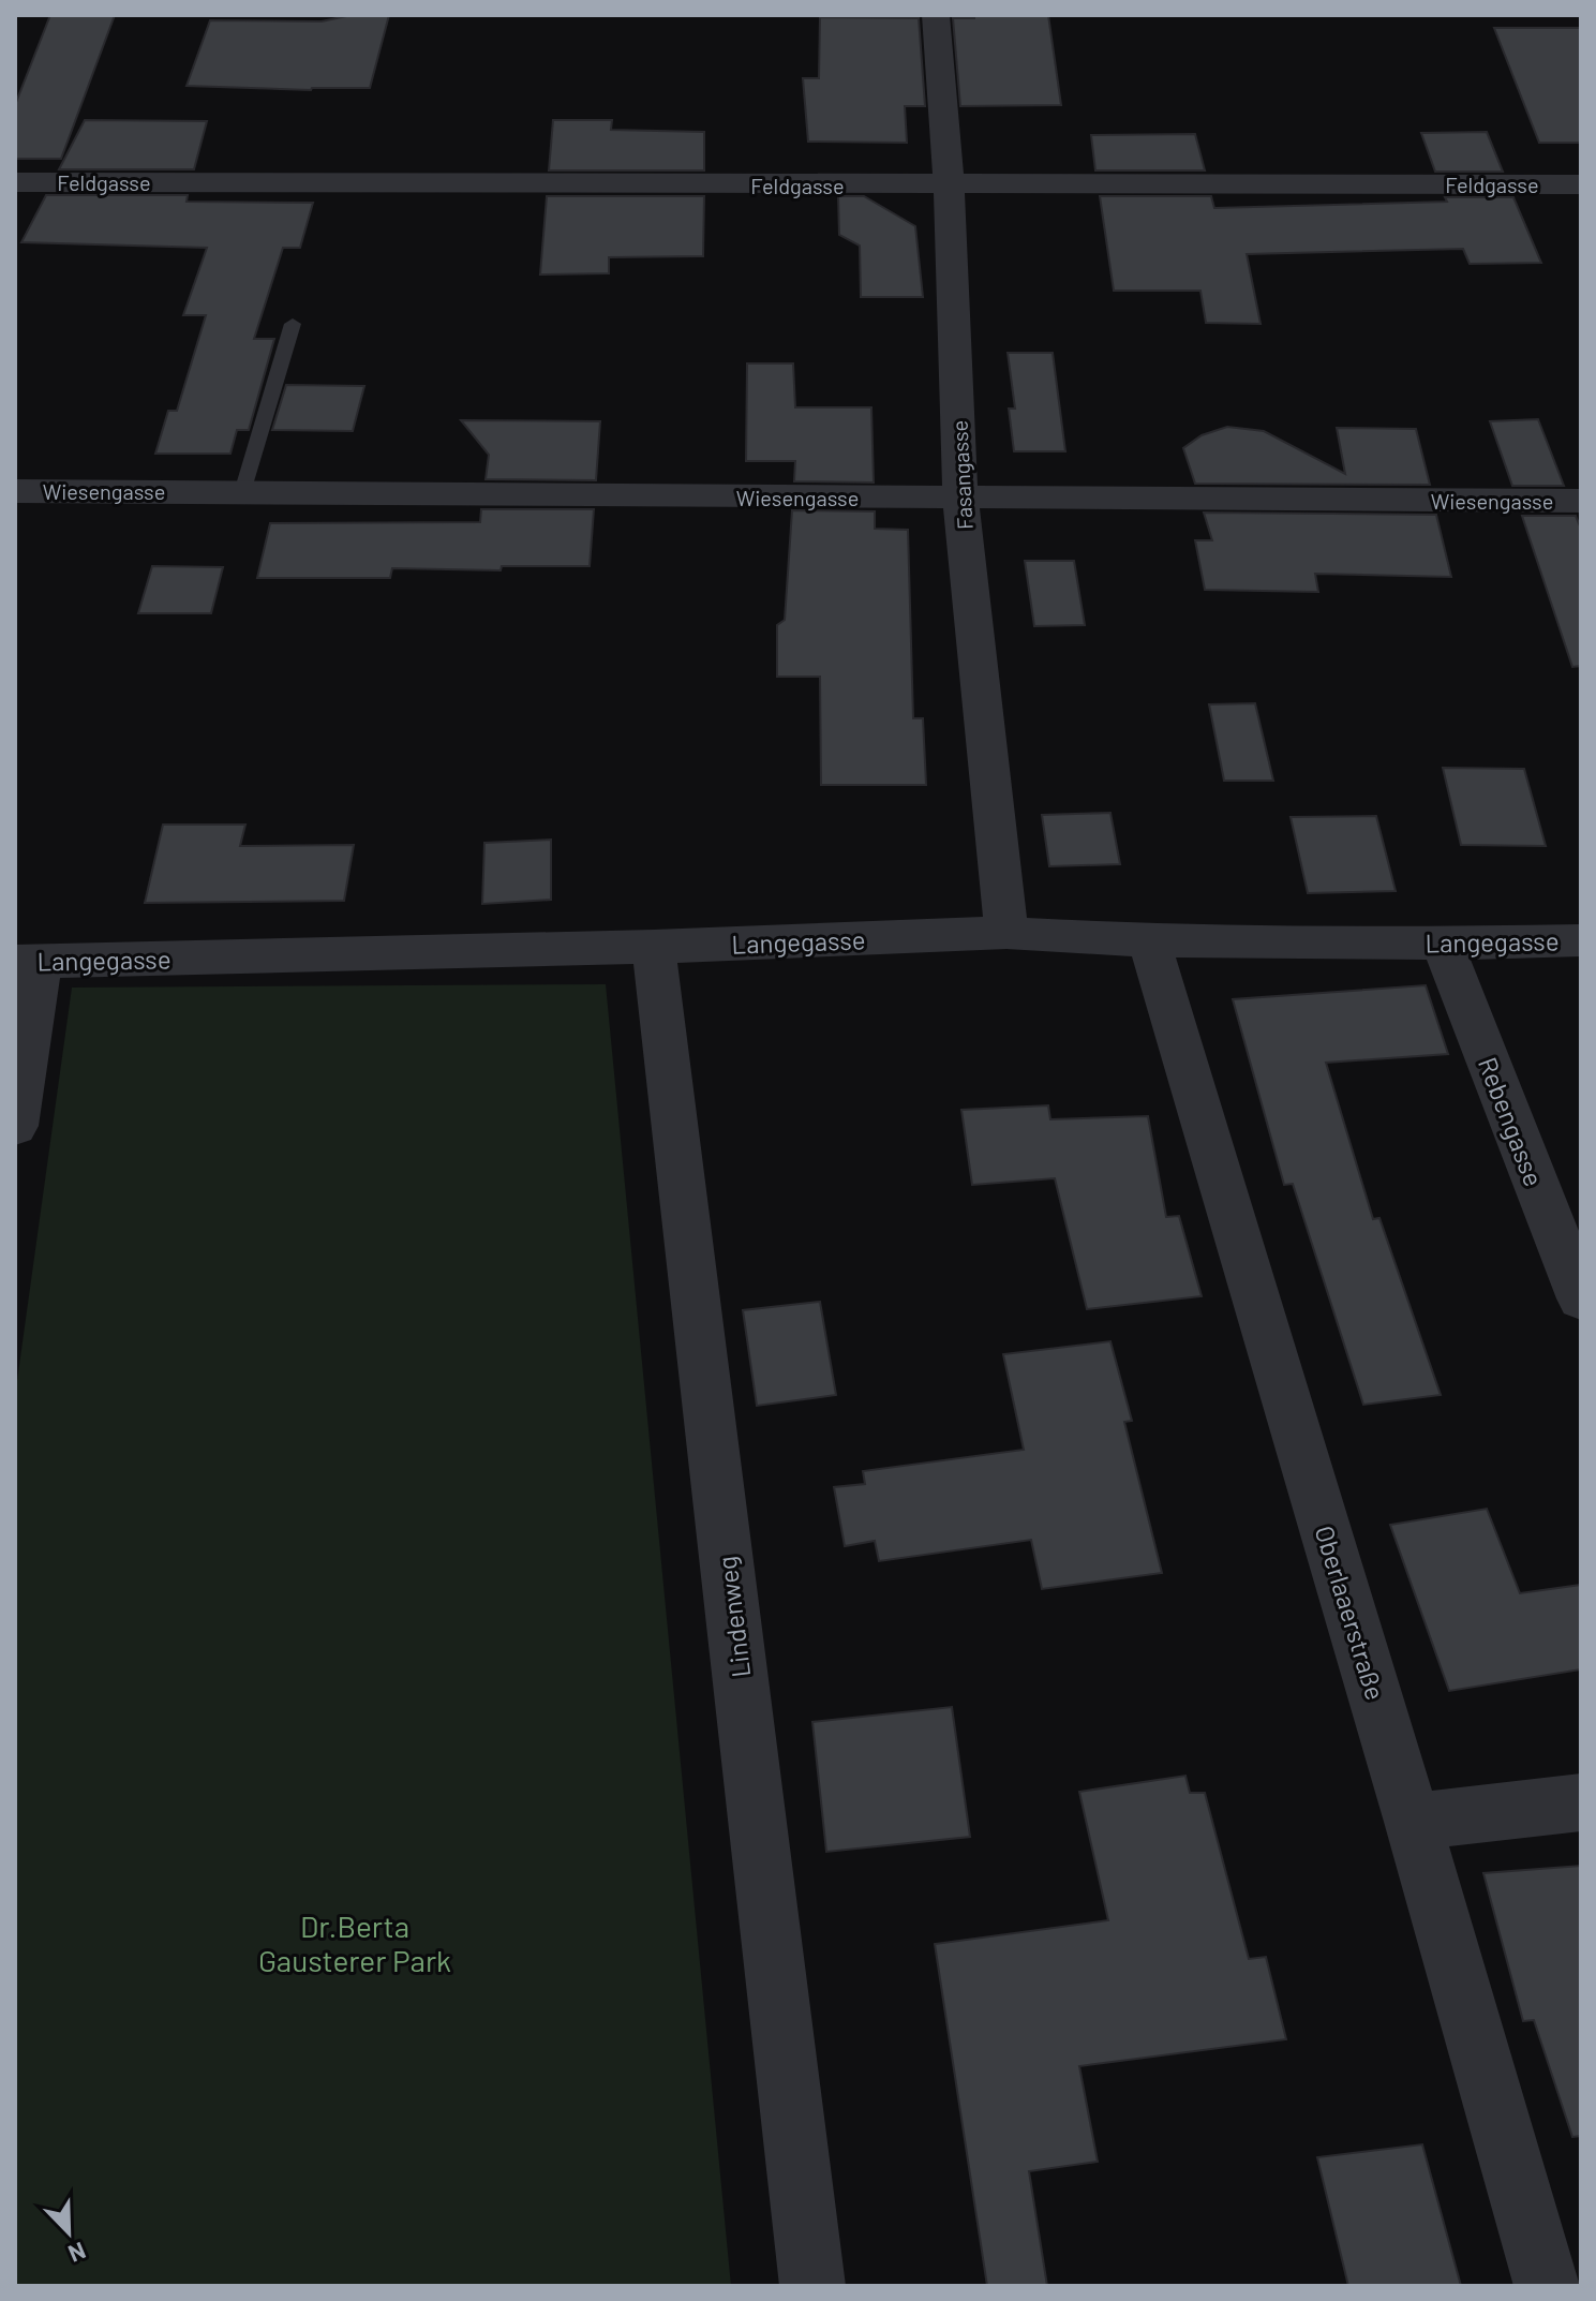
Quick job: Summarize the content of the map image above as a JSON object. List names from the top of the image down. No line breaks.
{"streets":{"street":["Feldgasse","Fasangasse","Wiesengasse","Langegasse","Rebengasse","Oberlaaerstraße","Lindenweg"]},"crossings":[["Feldgasse","Fasangasse"],["Fasangasse","Wiesengasse"],["Fasangasse","Langegasse"],["Langegasse","Rebengasse"],["Langegasse","Oberlaaerstraße"],["Langegasse","Lindenweg"]],"parks":["Dr.Berta Gausterer Park"],"north":"bottom right"}
